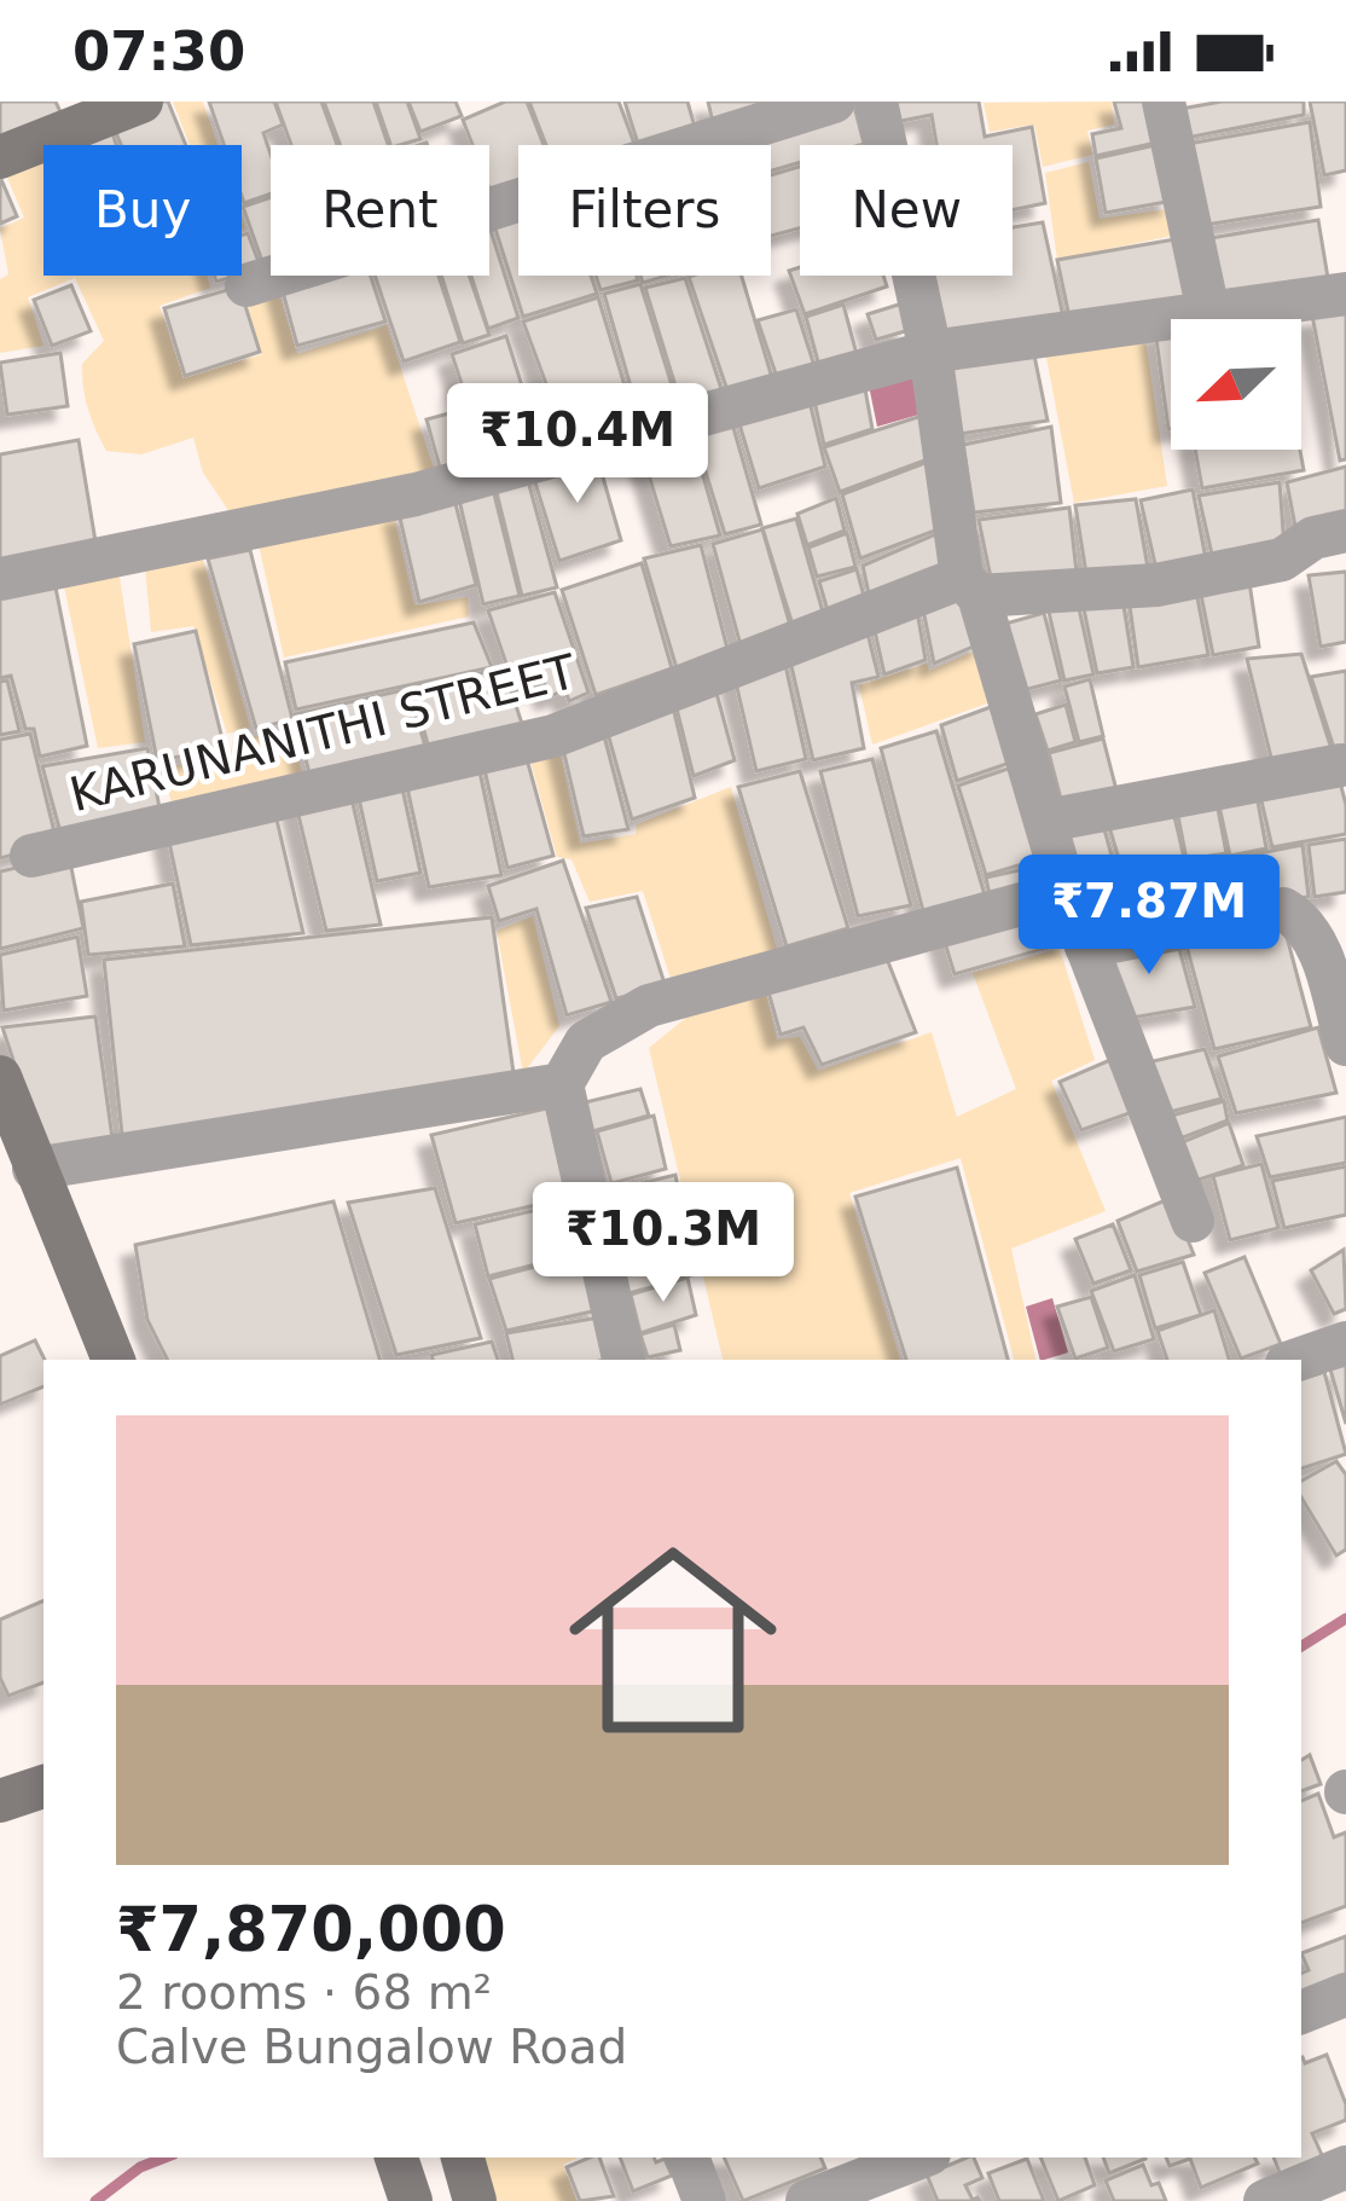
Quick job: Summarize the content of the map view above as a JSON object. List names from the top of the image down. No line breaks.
{"streets":{"street":["KARUNANITHI STREET"]},"north":"bottom left","page":{"status":"07:30","chip":["Buy","Rent","Filters","New"],"price":["₹10.4M","₹7.87M","₹10.3M"],"list":[{"name":"₹7,870,000","note":"2 rooms · 68 m² · Calve Bungalow Road"}]}}
